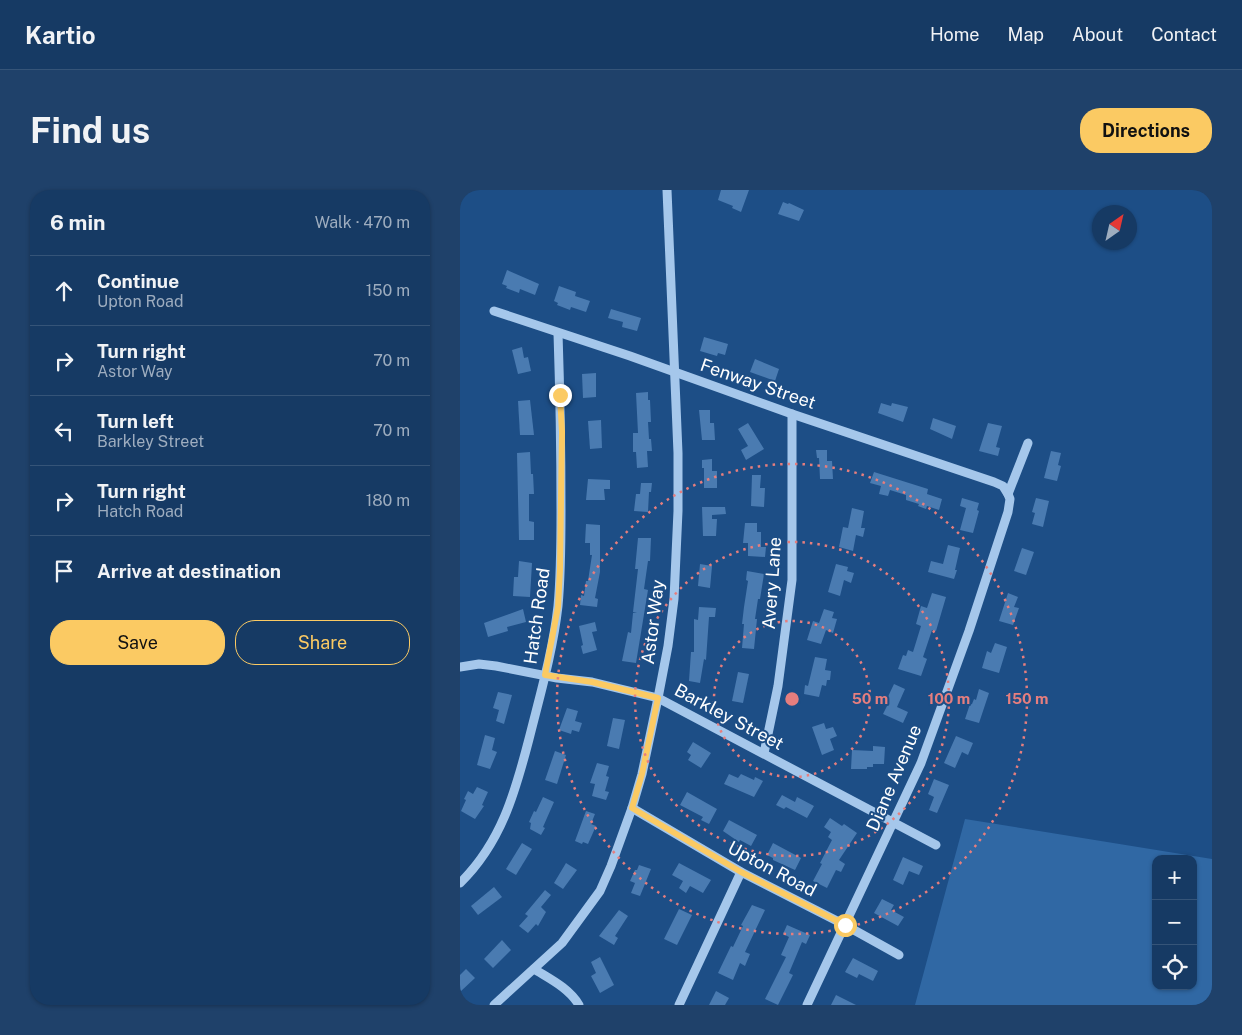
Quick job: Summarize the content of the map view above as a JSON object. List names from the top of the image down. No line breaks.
{"streets":{"street":["Fenway Street","Avery Lane","Hatch Road","Astor Way","Barkley Street","Diane Avenue","Upton Road"]},"crossings":[["Fenway Street","Avery Lane"],["Fenway Street","Hatch Road"],["Fenway Street","Astor Way"],["Fenway Street","Diane Avenue"],["Avery Lane","Barkley Street"],["Hatch Road","Barkley Street"],["Astor Way","Barkley Street"],["Astor Way","Upton Road"],["Barkley Street","Diane Avenue"],["Diane Avenue","Upton Road"]],"north":"top right","page":{"header":"Kartio","nav":["Home","Map","About","Contact"],"buttons":["Directions",["Save","Share"]],"title":"Find us","heading":["6 min","Walk · 470 m"],"list":[["Continue","Upton Road","150 m"],["Turn right","Astor Way","70 m"],["Turn left","Barkley Street","70 m"],["Turn right","Hatch Road","180 m"],"Arrive at destination"],"map_buttons":["+","−"]},"rings":["50 m","100 m","150 m"]}
